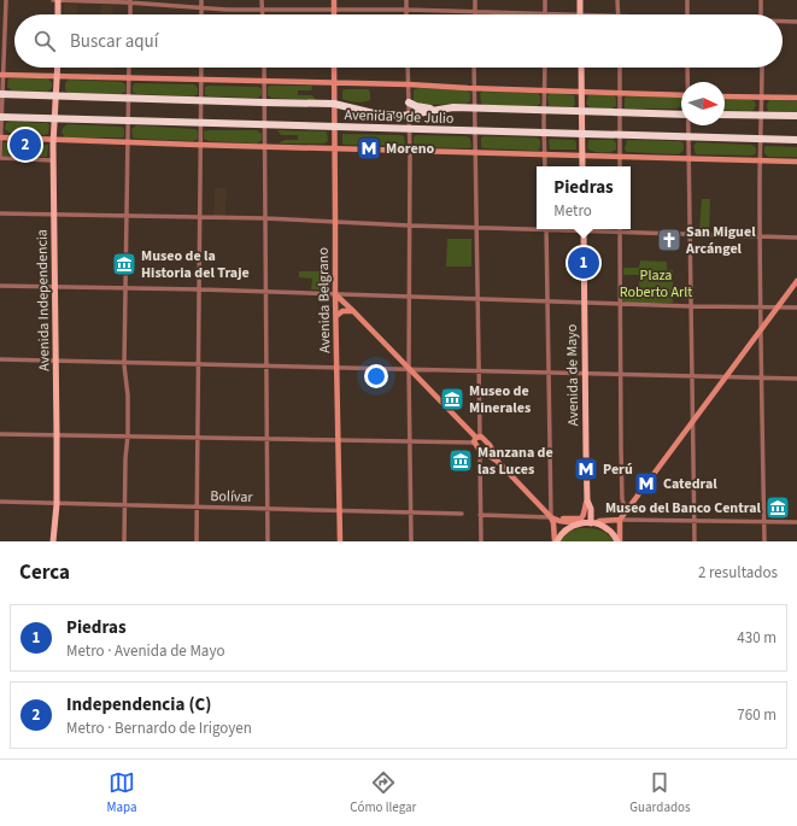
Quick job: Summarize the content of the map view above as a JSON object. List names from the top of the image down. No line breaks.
{"streets":{"highway":["Avenida 9 de Julio"],"main road":["Avenida Independencia","Avenida de Mayo"],"street":["Avenida Belgrano","Bolívar"]},"crossings":[["Avenida 9 de Julio","Avenida Independencia"],["Avenida 9 de Julio","Avenida Belgrano"],["Avenida Independencia","Bolívar"],["Avenida Belgrano","Bolívar"]],"parks":["Plaza Roberto Arlt"],"places":{"metro station":["Moreno","Perú","Catedral"],"church":["San Miguel Arcángel"],"museum":["Museo de la Historia del Traje","Museo de Minerales","Manzana de las Luces","Museo del Banco Central"]},"north":"right","page":{"search":"Buscar aquí","pins":["2","1"],"popup":["Piedras","Metro"],"heading":["Cerca","2 resultados"],"list":[{"mark":"1","name":"Piedras","note":"Metro · Avenida de Mayo","value":"430 m"},{"mark":"2","name":"Independencia (C)","note":"Metro · Bernardo de Irigoyen","value":"760 m"}],"nav":["Mapa","Cómo llegar","Guardados"]}}
